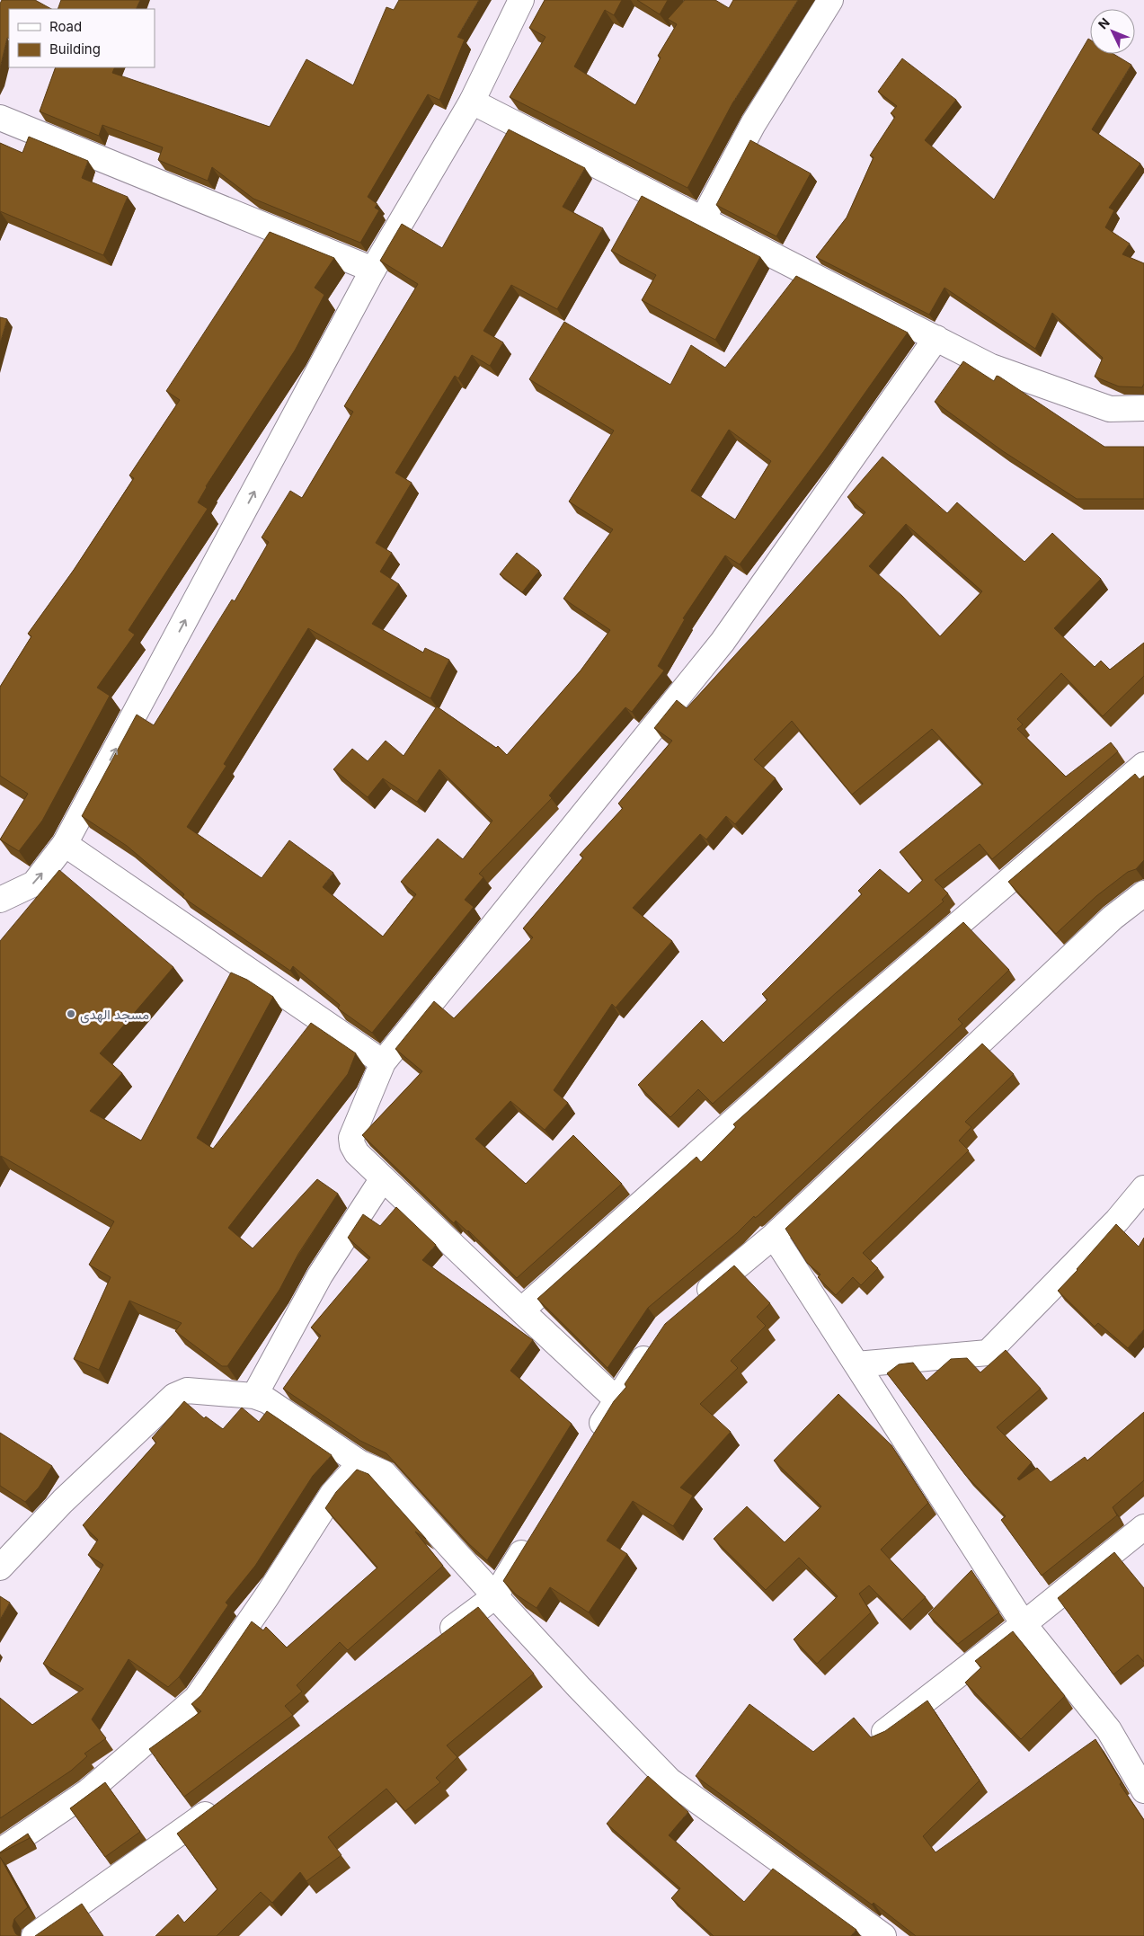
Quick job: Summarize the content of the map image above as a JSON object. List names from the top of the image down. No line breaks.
{"places":["مسجد الهدى"],"legend":["Road","Building"],"north":"top left"}
